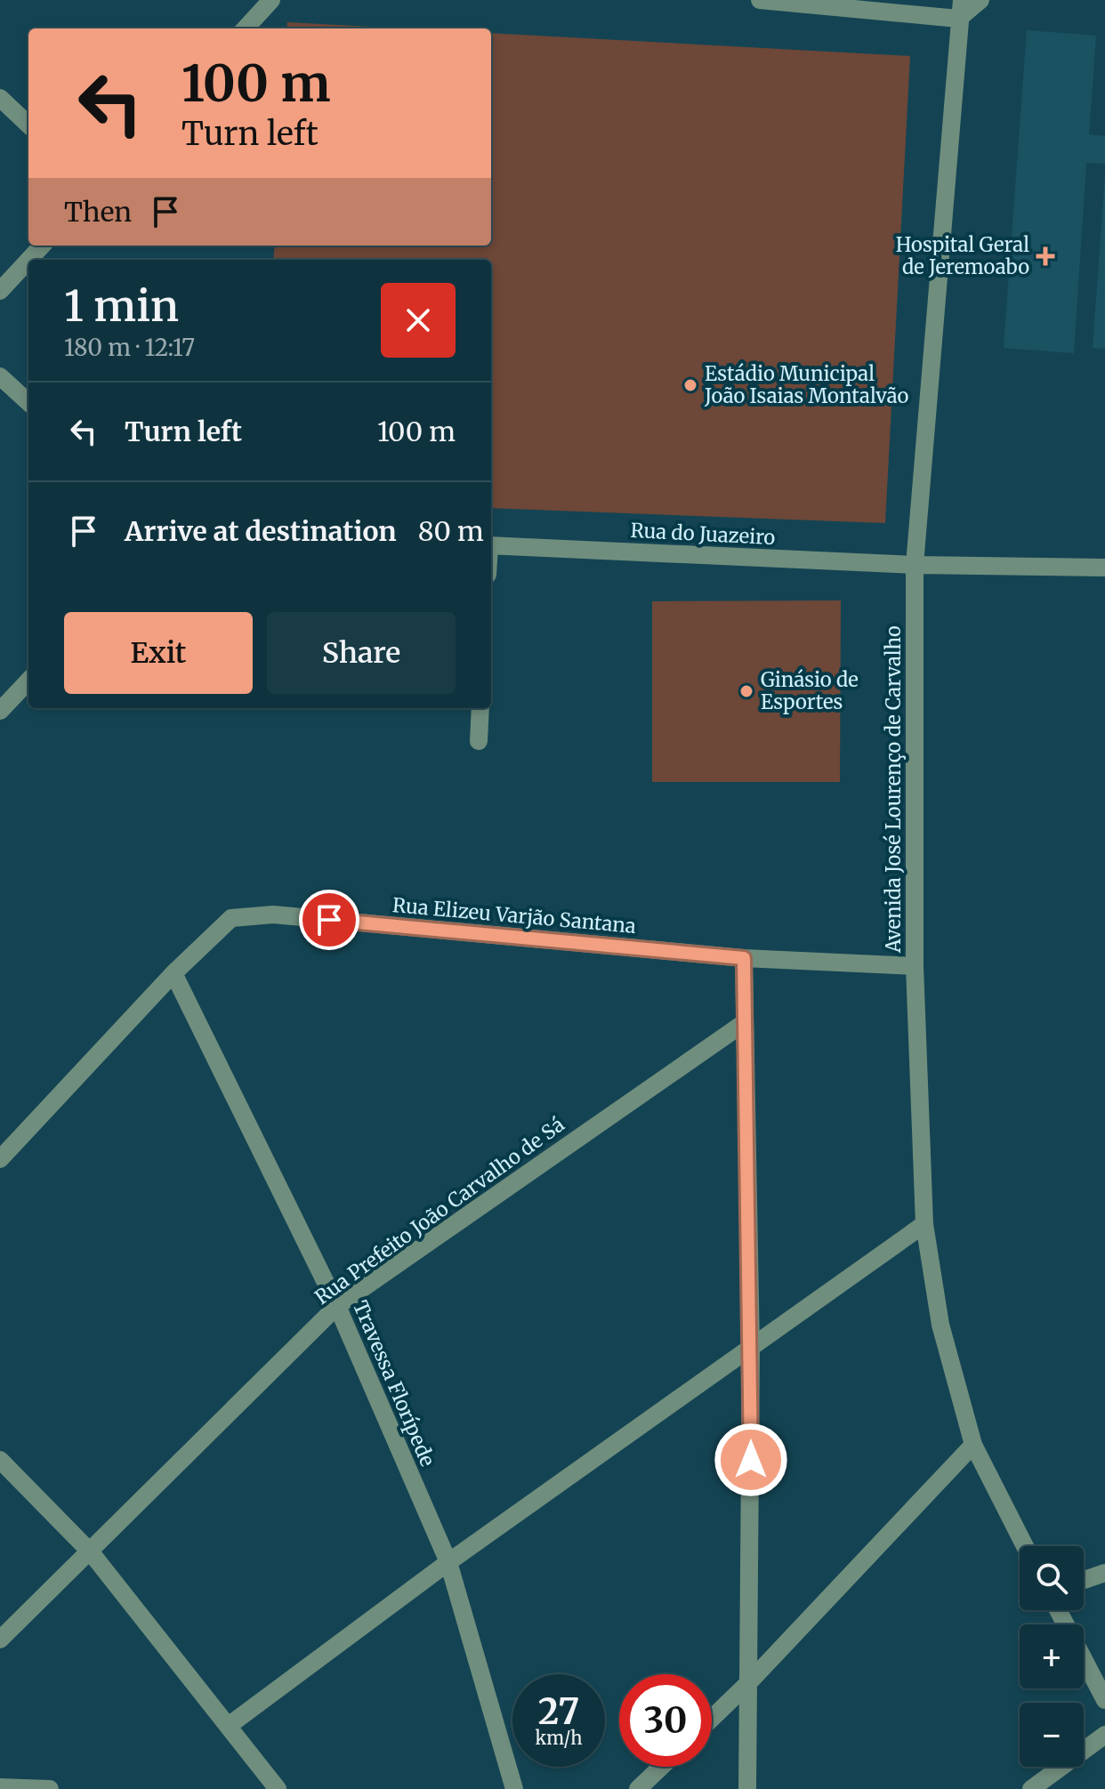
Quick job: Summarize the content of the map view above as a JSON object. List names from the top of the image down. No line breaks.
{"streets":{"street":["Rua do Juazeiro","Avenida José Lourenço de Carvalho","Rua Elizeu Varjão Santana","Rua Prefeito João Carvalho de Sá","Travessa Florípede"]},"crossings":[["Rua do Juazeiro","Avenida José Lourenço de Carvalho"],["Avenida José Lourenço de Carvalho","Rua Elizeu Varjão Santana"],["Rua Elizeu Varjão Santana","Travessa Florípede"],["Rua Prefeito João Carvalho de Sá","Travessa Florípede"]],"places":{"health":["Hospital Geral de Jeremoabo"],"other":["Estádio Municipal João Isaias Montalvão","Ginásio de Esportes"]},"page":{"turn":["100 m","Turn left"],"then":"Then","heading":["1 min","180 m · 12:17"],"list":[{"name":"Turn left","value":"100 m"},{"name":"Arrive at destination","value":"80 m"}],"buttons":["Exit","Share"],"map_buttons":["+","−"],"speed":"27 km/h","limit":"30"}}
